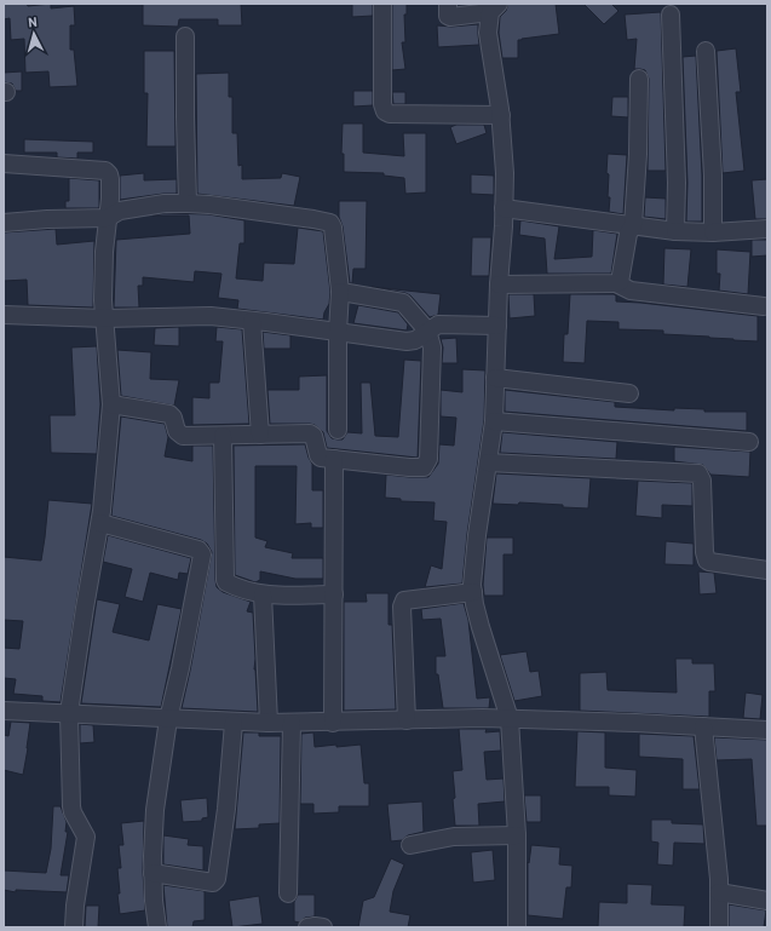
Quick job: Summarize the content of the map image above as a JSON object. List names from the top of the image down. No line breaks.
{"north":"top"}
